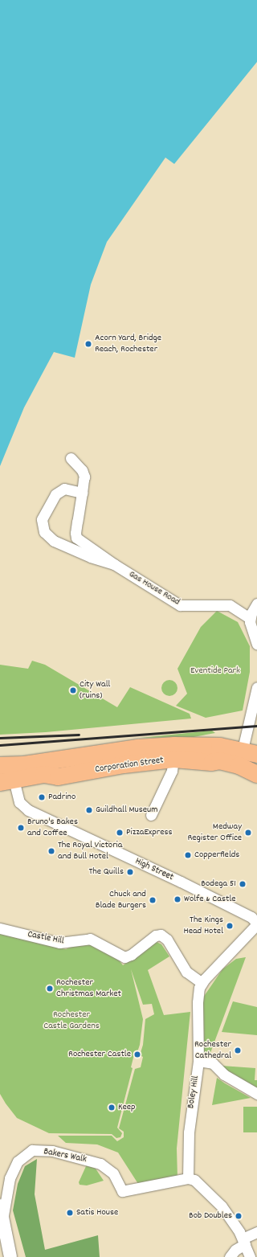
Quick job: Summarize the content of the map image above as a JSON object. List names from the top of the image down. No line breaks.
{"streets":{"main road":["Corporation Street"],"street":["Gas House Road","High Street","Castle Hill","Boley Hill","Bakers Walk"]},"crossings":[["Corporation Street","High Street"],["Castle Hill","Boley Hill"],["Boley Hill","Bakers Walk"]],"parks":["Eventide Park","Rochester Castle Gardens"],"places":["Acorn Yard, Bridge Reach, Rochester","City Wall (ruins)","Padrino","Guildhall Museum","Bruno's Bakes and Coffee","PizzaExpress","Medway Register Office","The Royal Victoria and Bull Hotel","Copperfields","The Quills","Bodega 51","Wolfe & Castle","Chuck and Blade Burgers","The Kings Head Hotel","Rochester Christmas Market","Rochester Cathedral","Rochester Castle","Keep","Satis House","Bob Doubles"]}
